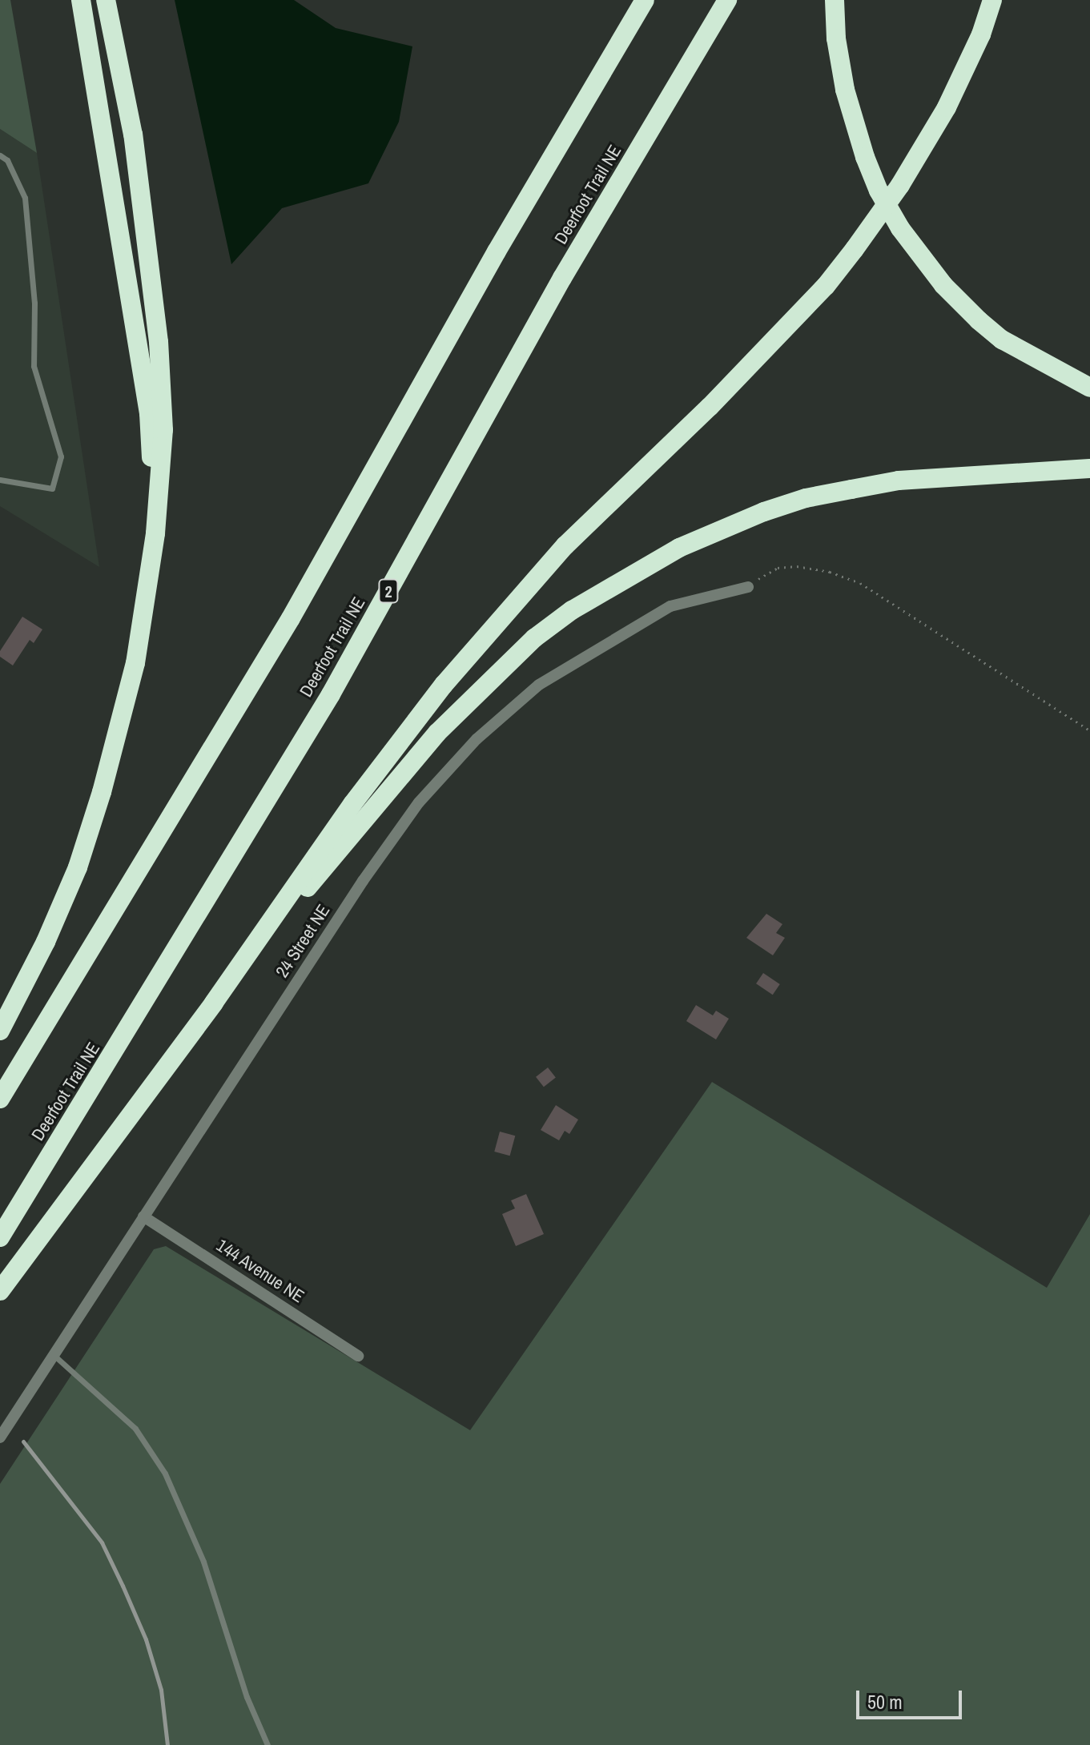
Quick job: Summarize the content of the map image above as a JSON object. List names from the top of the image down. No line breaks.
{"streets":{"highway":["Deerfoot Trail NE","2"],"street":["24 Street NE","144 Avenue NE"]},"crossings":[["24 Street NE","144 Avenue NE"]],"scale_bar":"50 m"}
